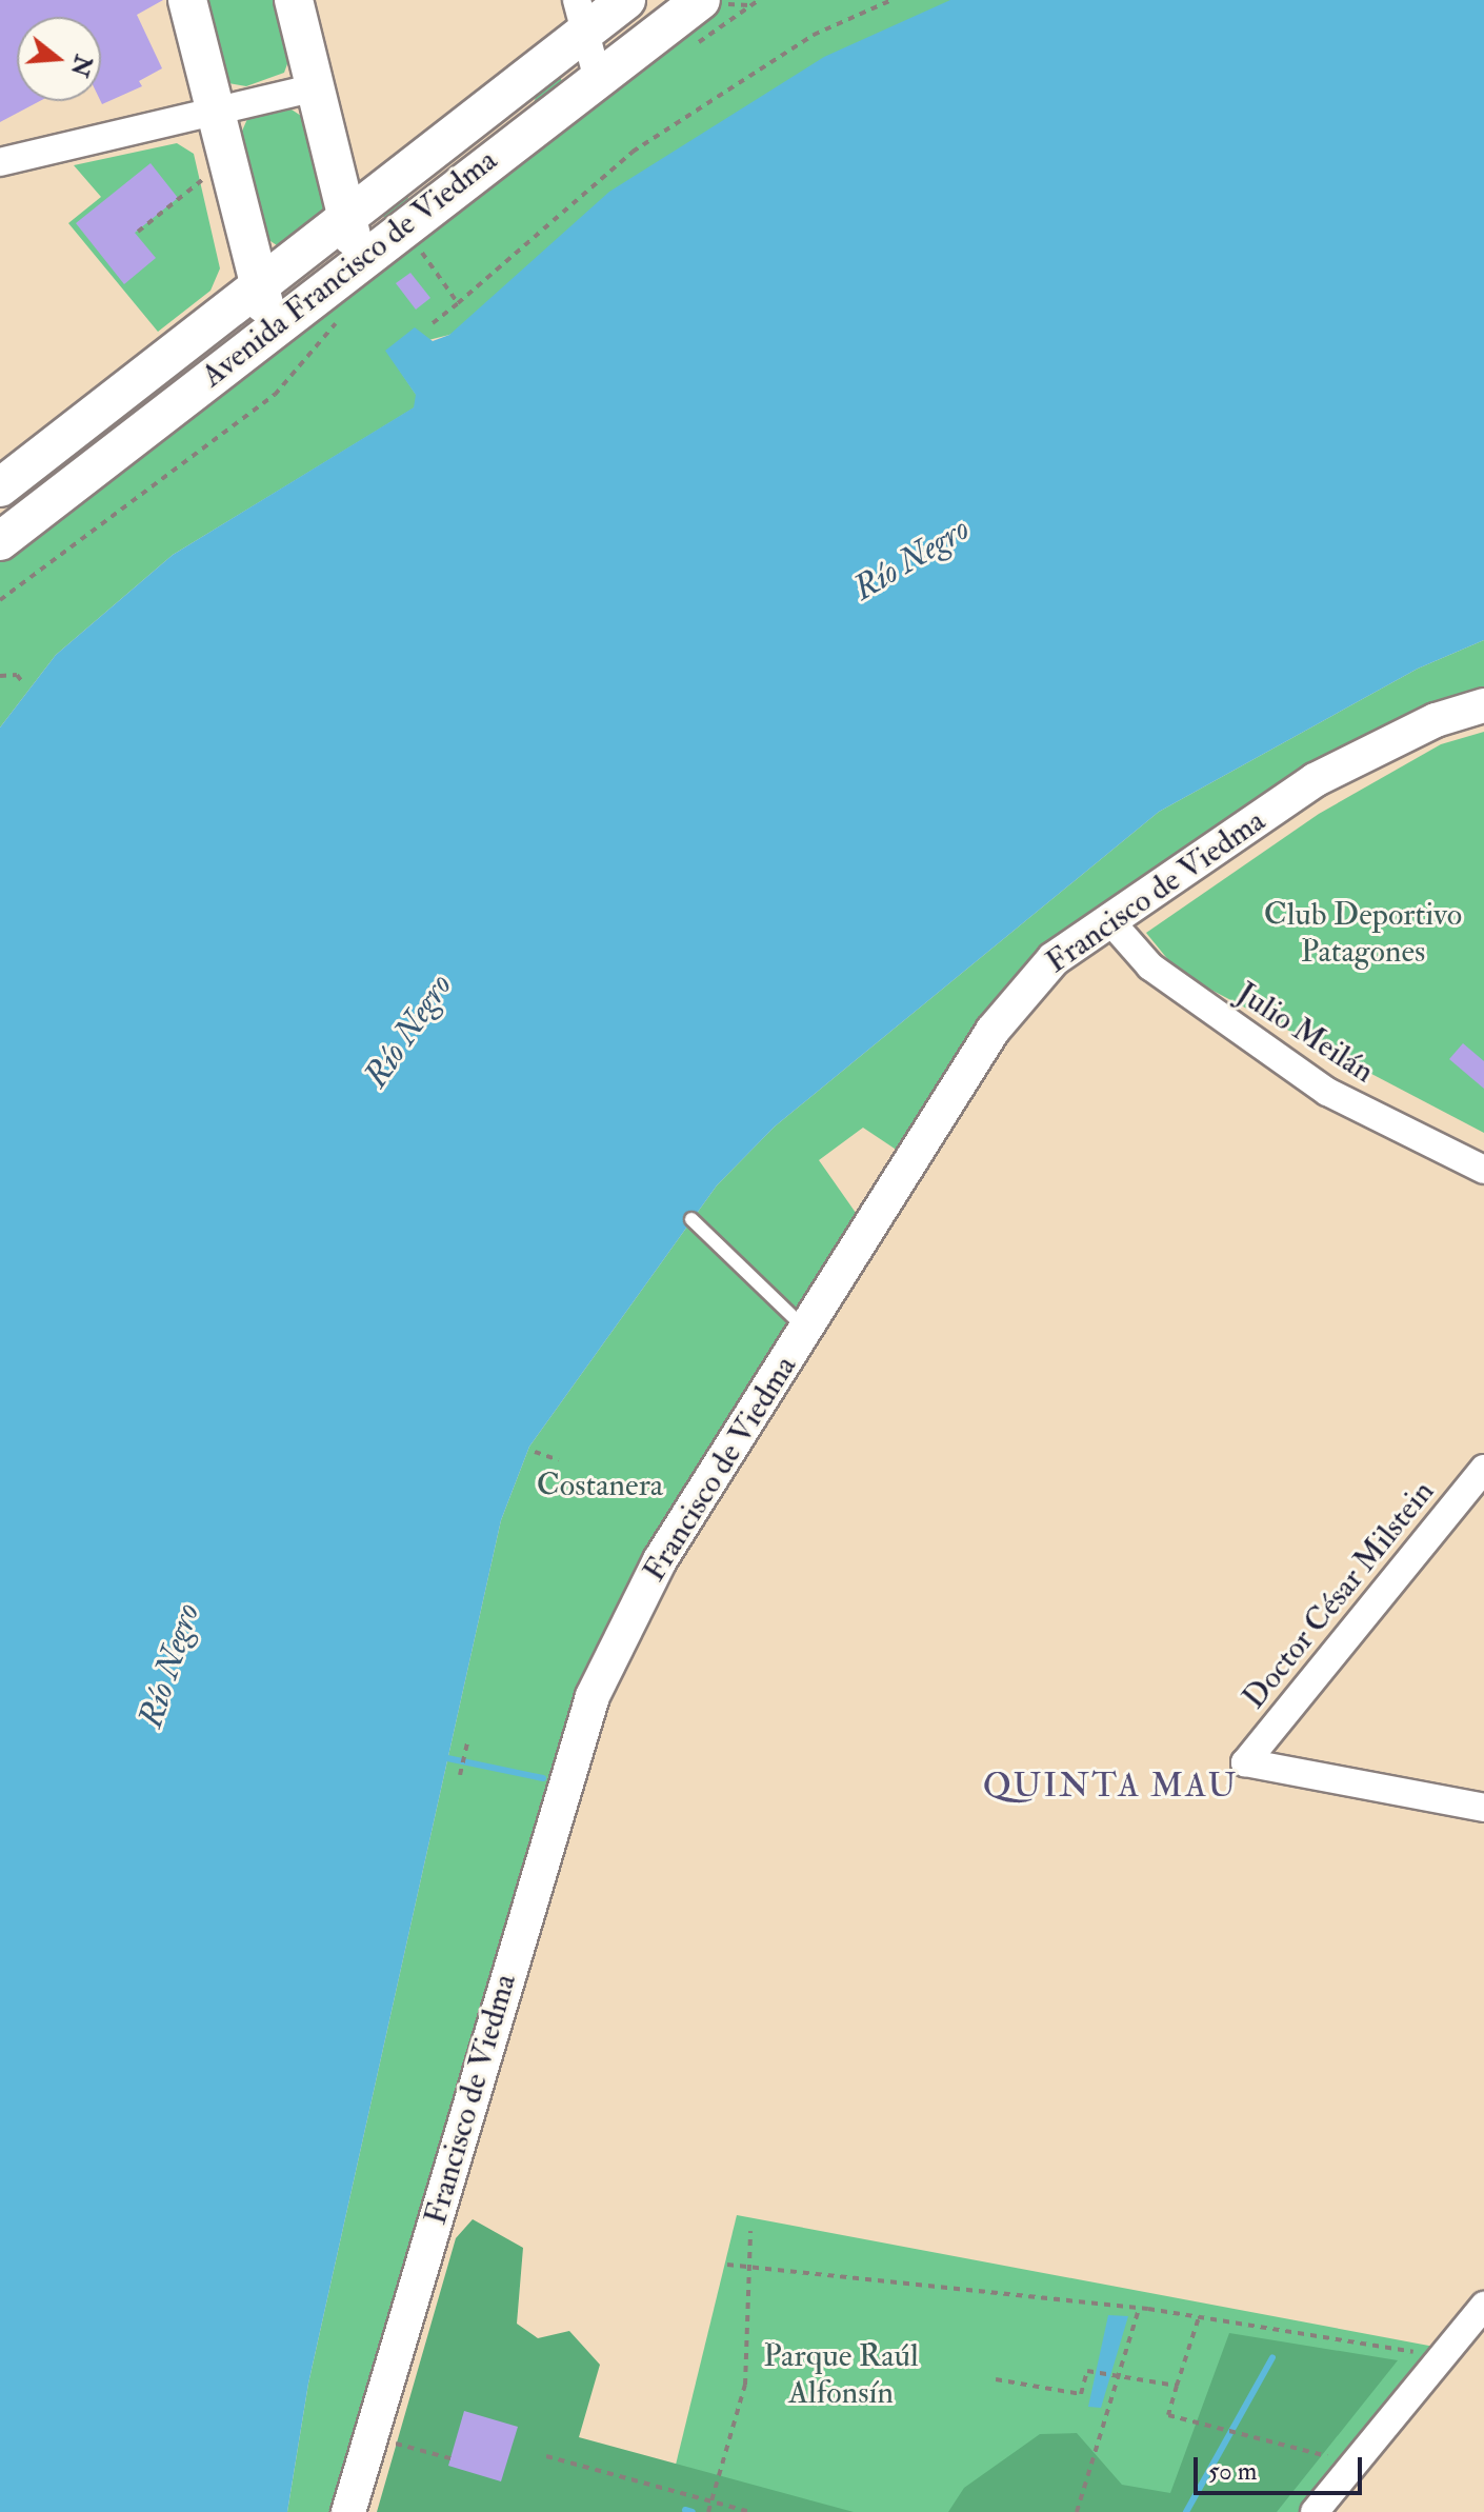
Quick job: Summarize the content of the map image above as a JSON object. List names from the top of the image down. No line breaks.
{"streets":{"main road":["Avenida Francisco de Viedma"],"street":["Francisco de Viedma","Julio Meilán","Doctor César Milstein"]},"crossings":[["Francisco de Viedma","Julio Meilán"]],"districts":["QUINTA MAU"],"water":["Río Negro"],"parks":["Club Deportivo Patagones","Costanera","Parque Raúl Alfonsín"],"scale_bar":"50 m","north":"right"}
